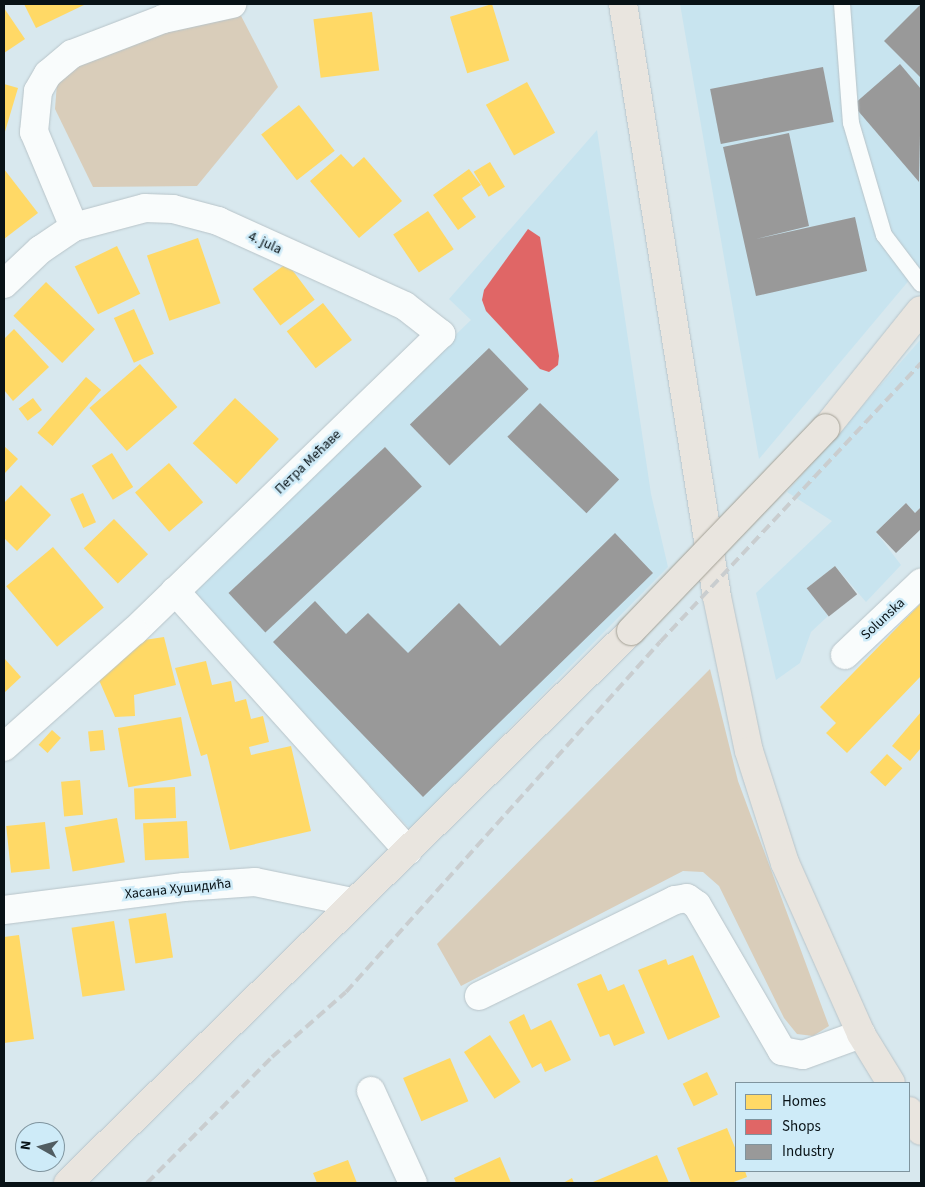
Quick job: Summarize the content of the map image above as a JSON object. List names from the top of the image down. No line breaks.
{"streets":{"street":["4. jula","Петра Мећаве","Solunska","Хасана Хушидића"]},"crossings":[["4. jula","Петра Мећаве"]],"legend":["Homes","Shops","Industry"],"north":"left"}
